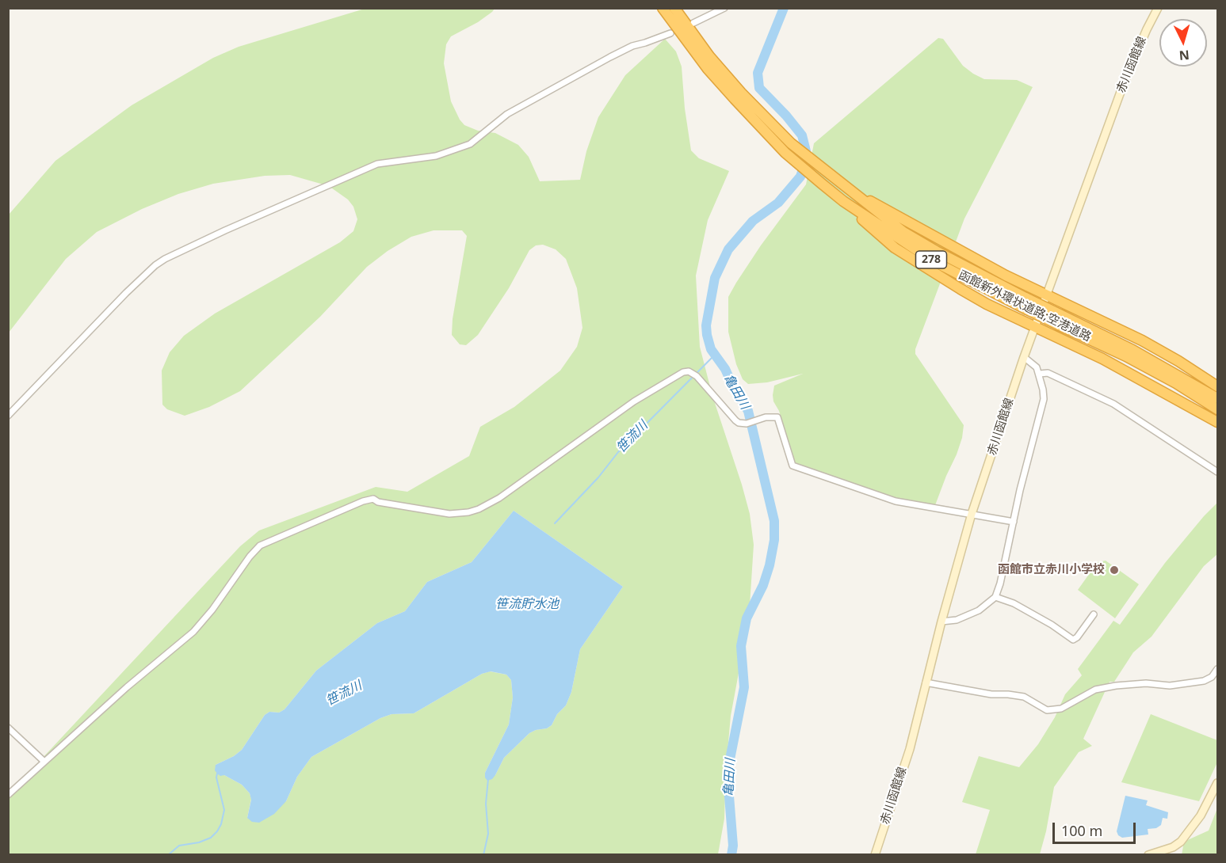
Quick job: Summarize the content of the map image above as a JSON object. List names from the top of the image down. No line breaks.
{"streets":{"highway":["278","函館新外環状道路;空港道路"],"main road":["赤川函館線"]},"water":["亀田川","笹流川","笹流貯水池"],"places":["函館市立赤川小学校"],"scale_bar":"100 m","north":"bottom"}
